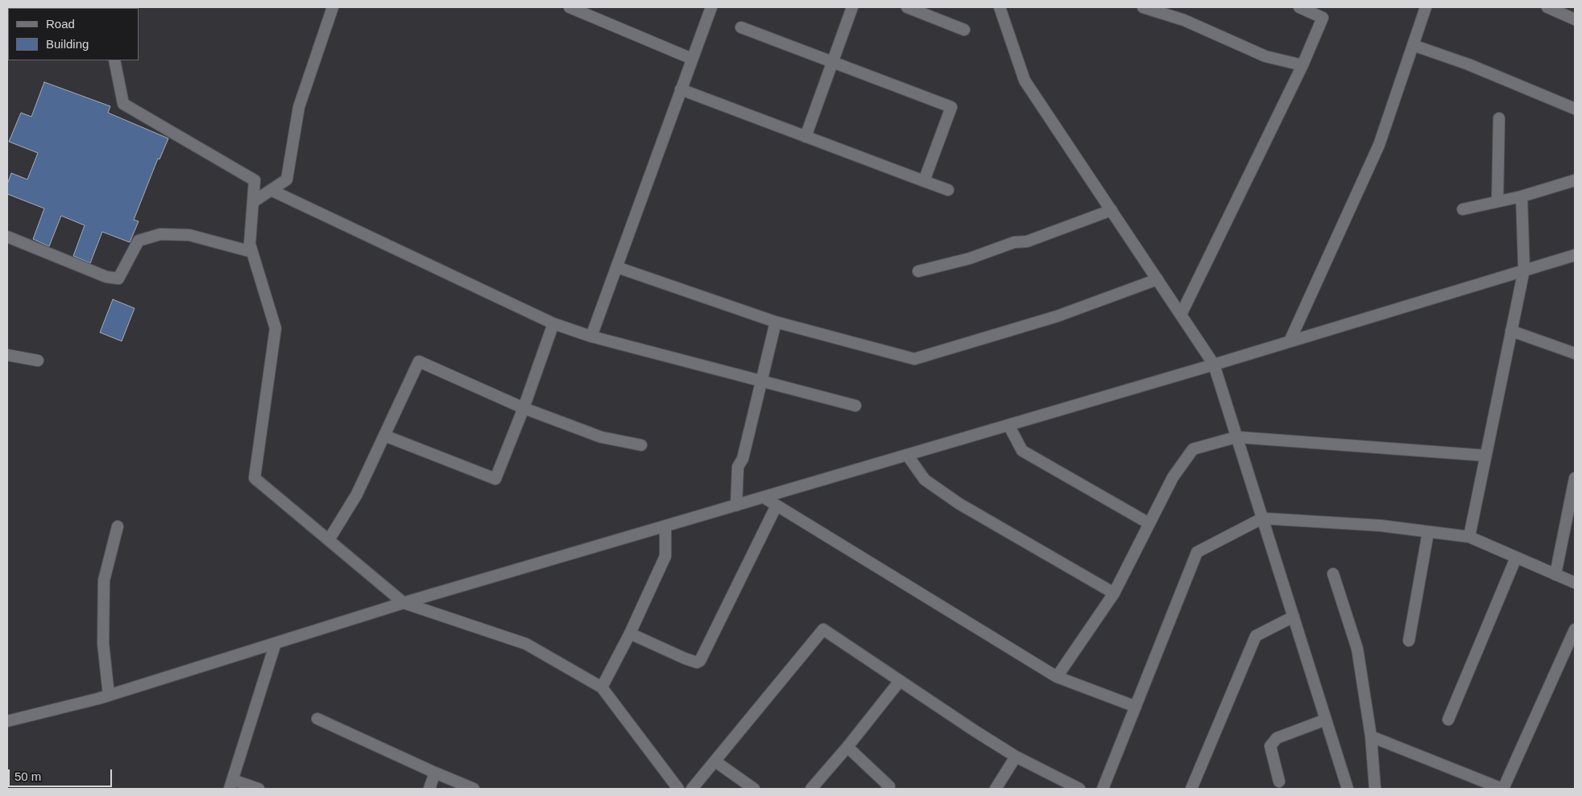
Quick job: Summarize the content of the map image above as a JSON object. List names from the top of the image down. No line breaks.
{"legend":["Road","Building"],"scale_bar":"50 m"}
